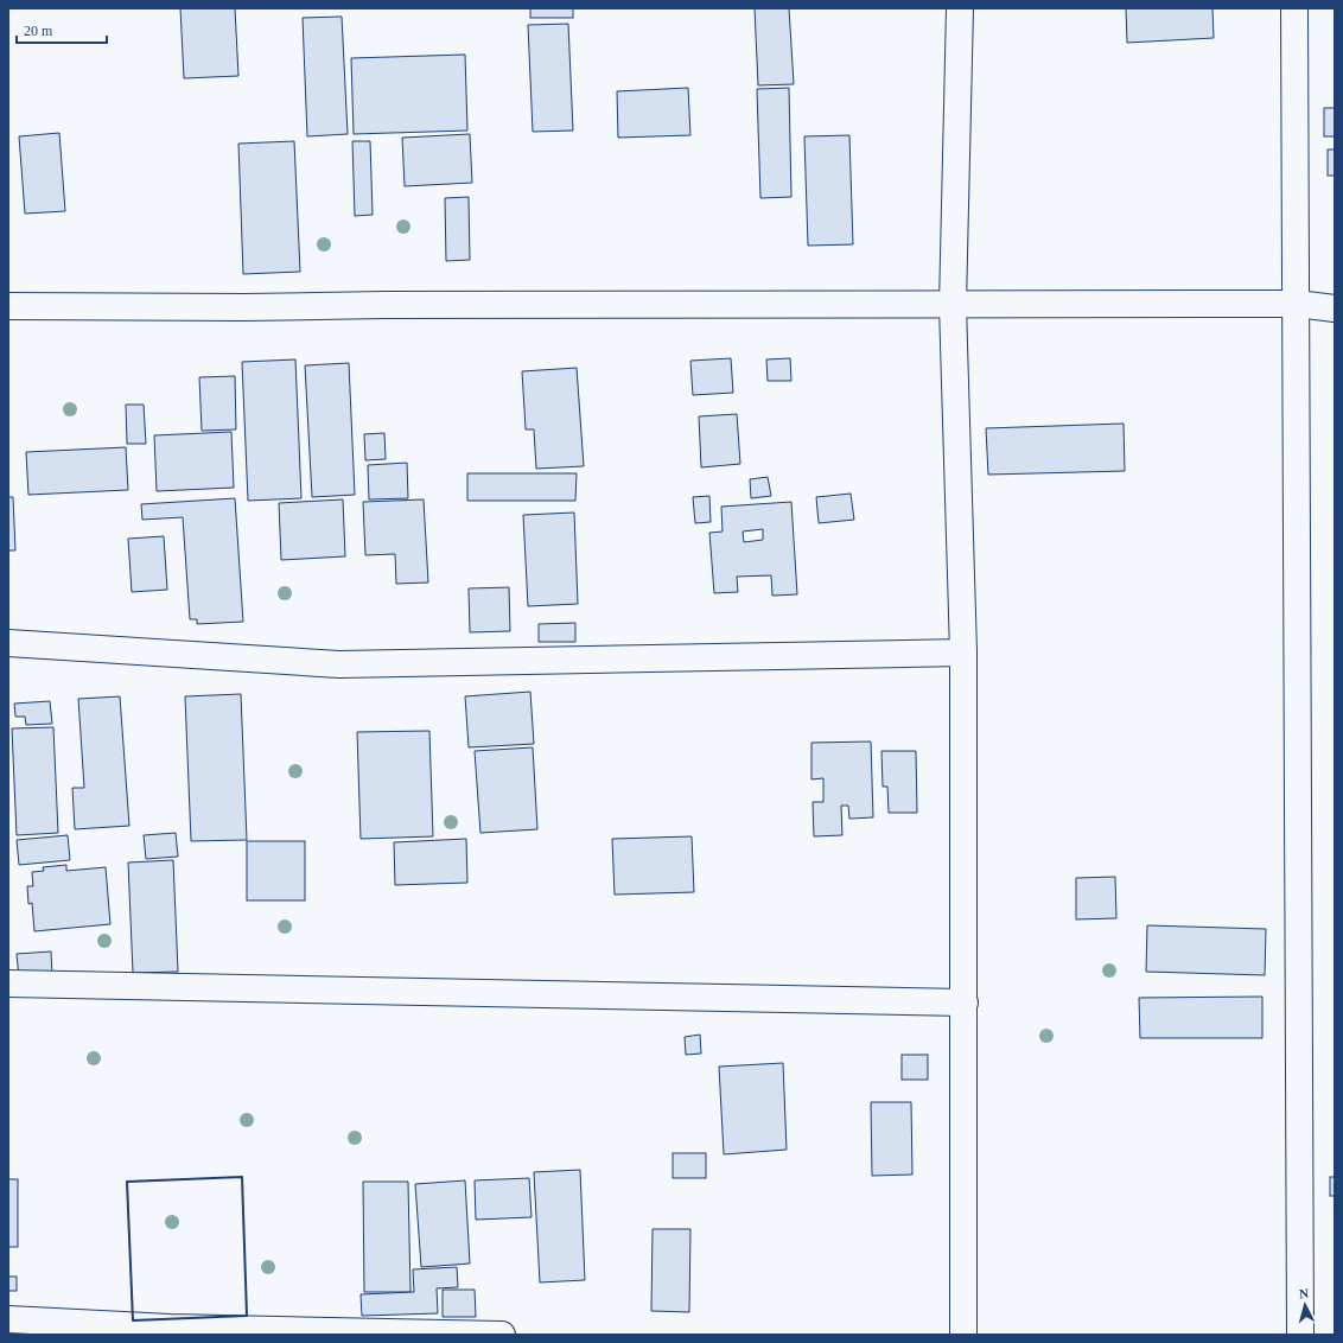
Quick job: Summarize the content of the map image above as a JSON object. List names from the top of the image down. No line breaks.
{"scale_bar":"20 m","north":"top"}
